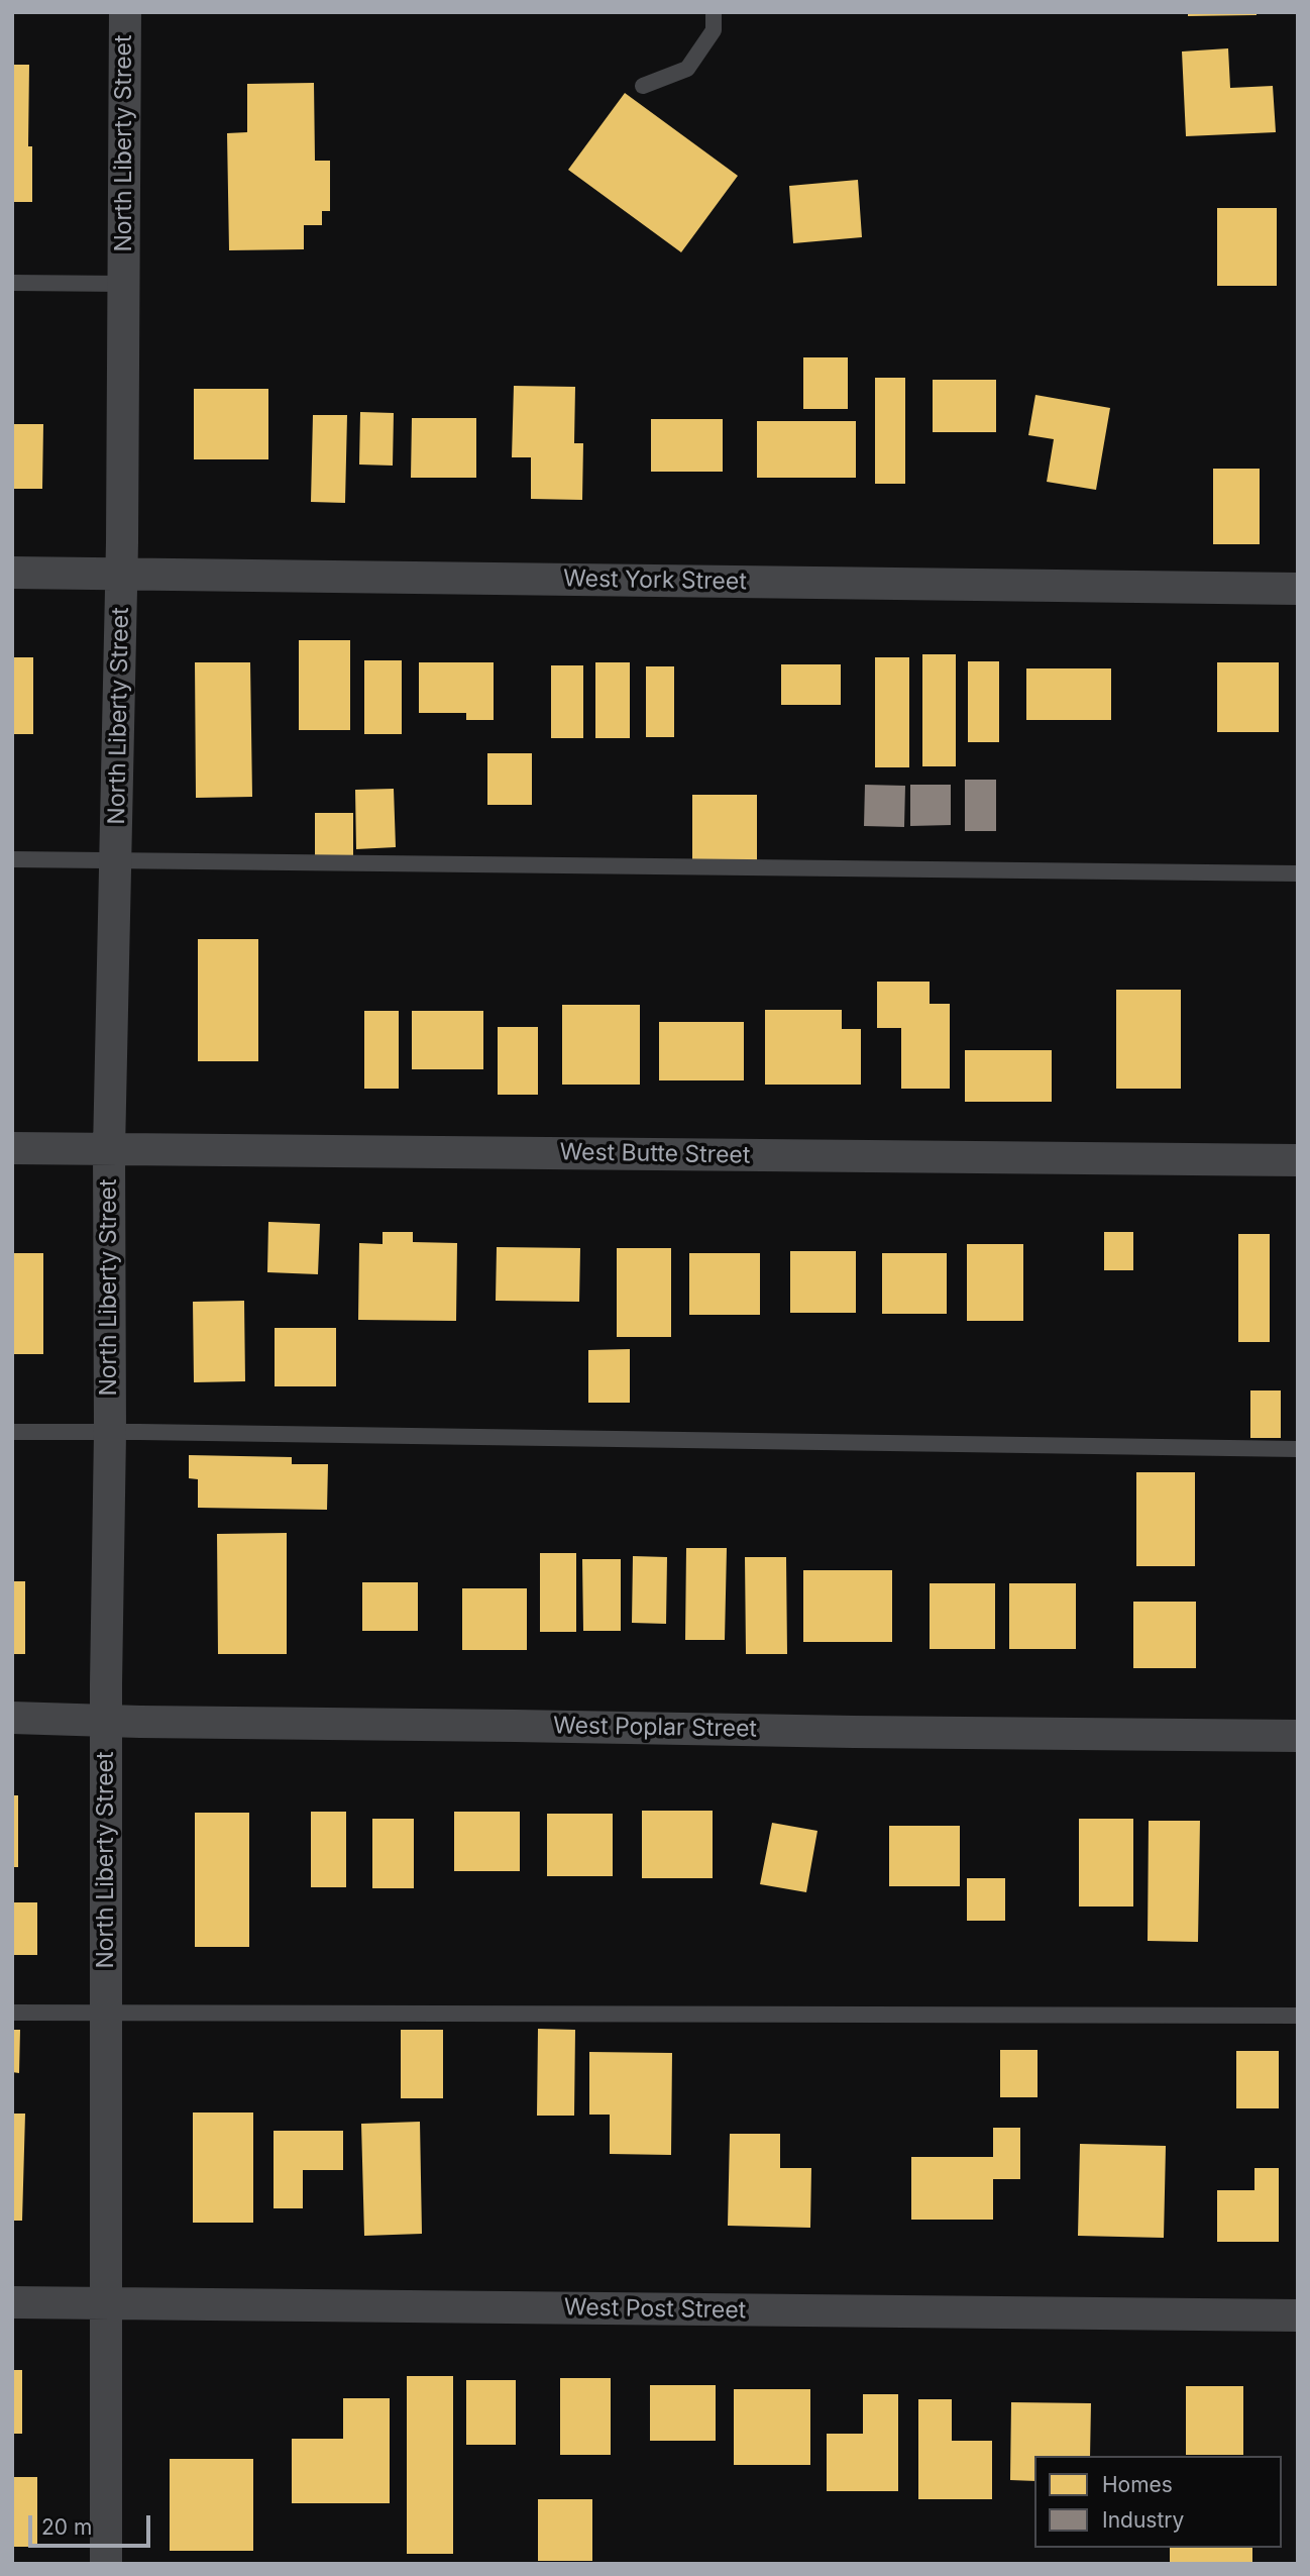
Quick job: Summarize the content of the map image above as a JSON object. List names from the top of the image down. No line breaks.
{"streets":{"street":["North Liberty Street","West York Street","West Butte Street","West Poplar Street","West Post Street"]},"crossings":[["North Liberty Street","West York Street"],["North Liberty Street","West Butte Street"],["North Liberty Street","West Poplar Street"],["North Liberty Street","West Post Street"]],"legend":["Homes","Industry"],"scale_bar":"20 m"}
